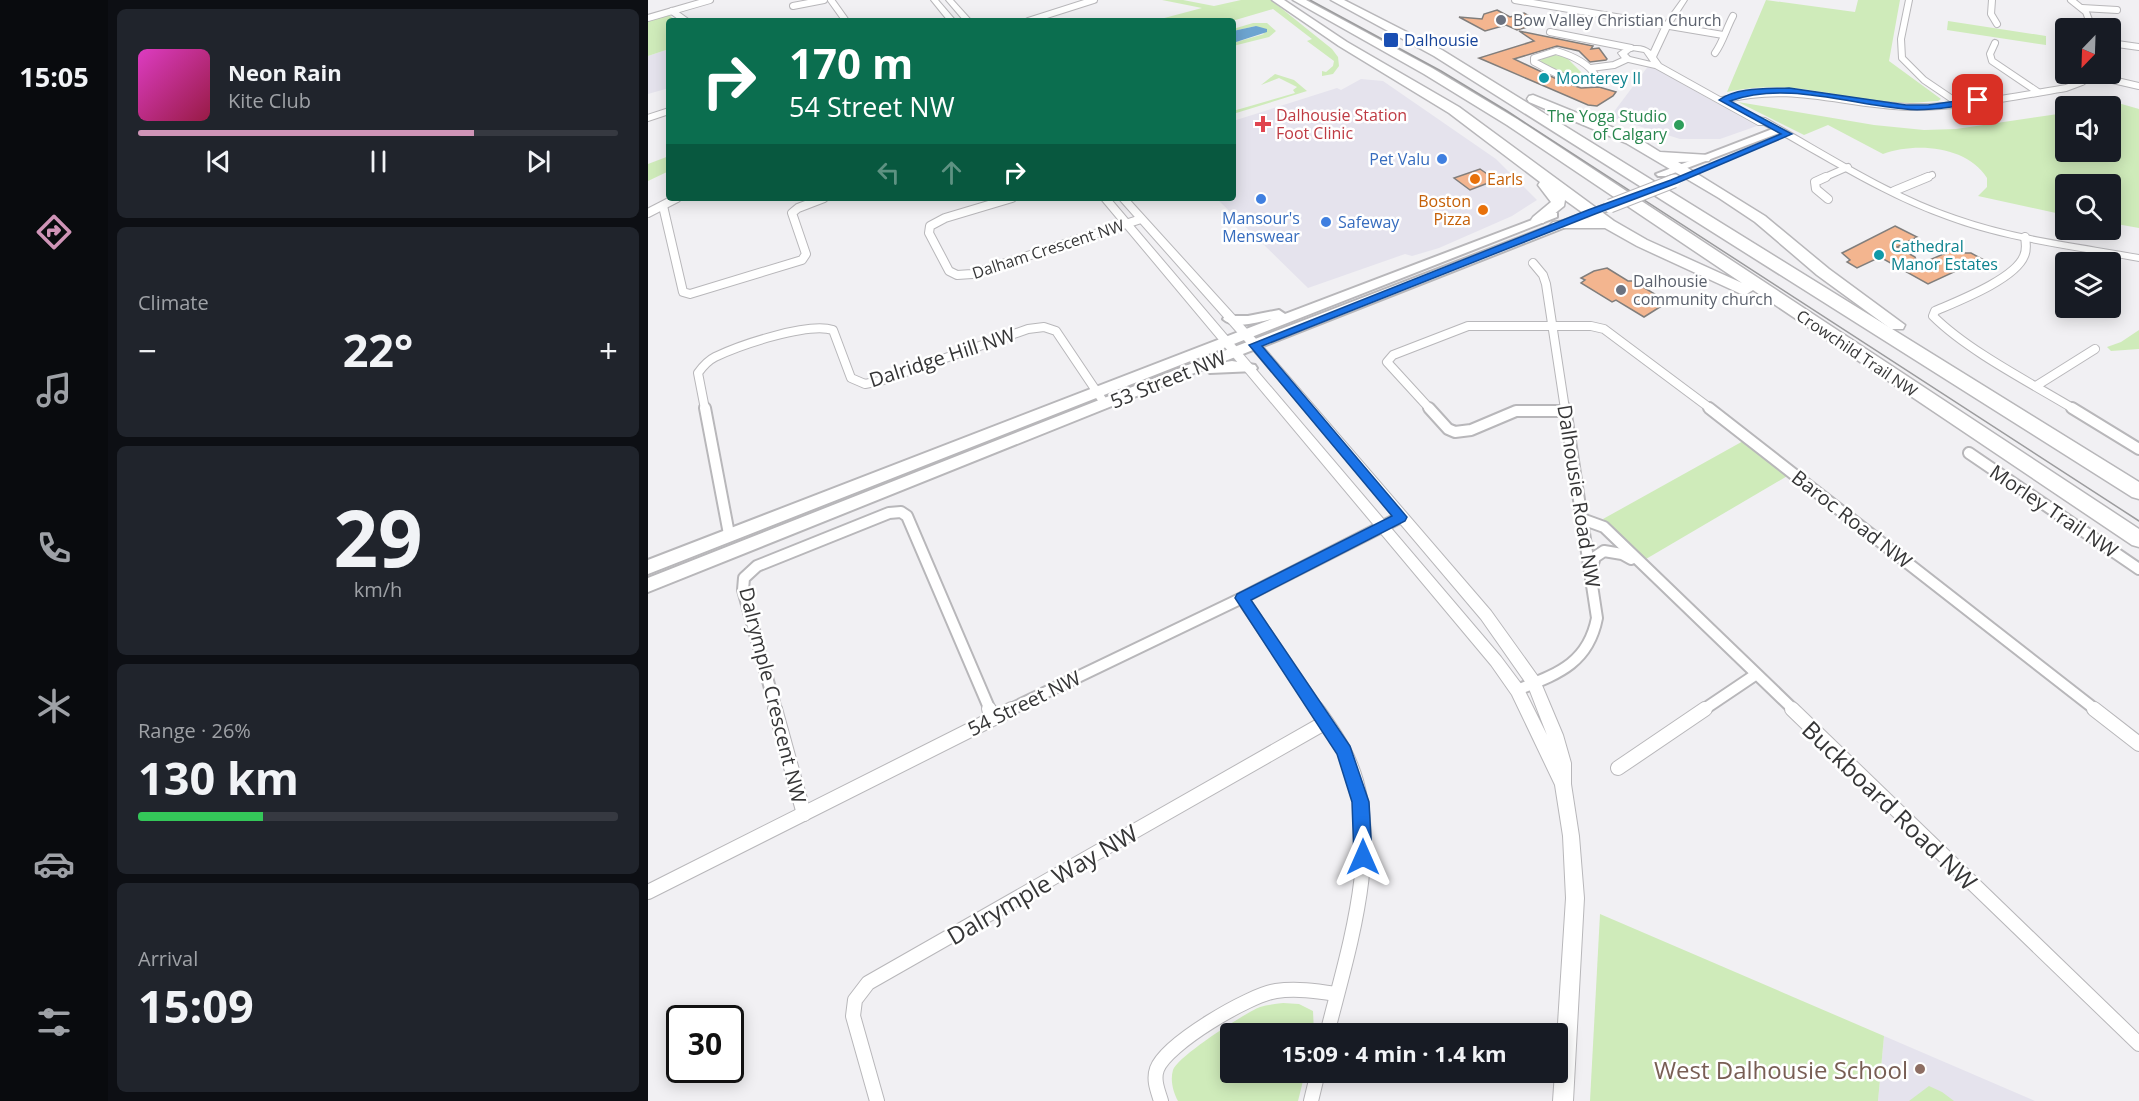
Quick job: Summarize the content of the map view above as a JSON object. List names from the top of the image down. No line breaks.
{"streets":{"highway":["Crowchild Trail NW"],"main road":["53 Street NW"],"street":["Dalham Crescent NW","Dalridge Hill NW","Dalhousie Road NW","Morley Trail NW","Baroc Road NW","Dalrymple Crescent NW","54 Street NW","Buckboard Road NW","Dalrymple Way NW"]},"crossings":[["Dalridge Hill NW","53 Street NW"],["Dalhousie Road NW","Baroc Road NW"],["Dalhousie Road NW","Buckboard Road NW"],["Dalrymple Crescent NW","54 Street NW"]],"places":{"other":["Bow Valley Christian Church","Monterey II","The Yoga Studio of Calgary","Pet Valu","Earls","Mansour's Menswear","Boston Pizza","Safeway","Cathedral Manor Estates","Dalhousie community church","West Dalhousie School"],"transit":["Dalhousie"],"health":["Dalhousie Station Foot Clinic"]},"north":"bottom left","page":{"tabs":"15:05","turn":["170 m","54 Street NW"],"song":["Neon Rain","Kite Club"],"tile":["Climate",["29","km/h"],["Range · 26%","130 km"],["Arrival","15:09"]],"heat":["−","22°","+"],"limit":"30","trip":"15:09 · 4 min · 1.4 km"}}
